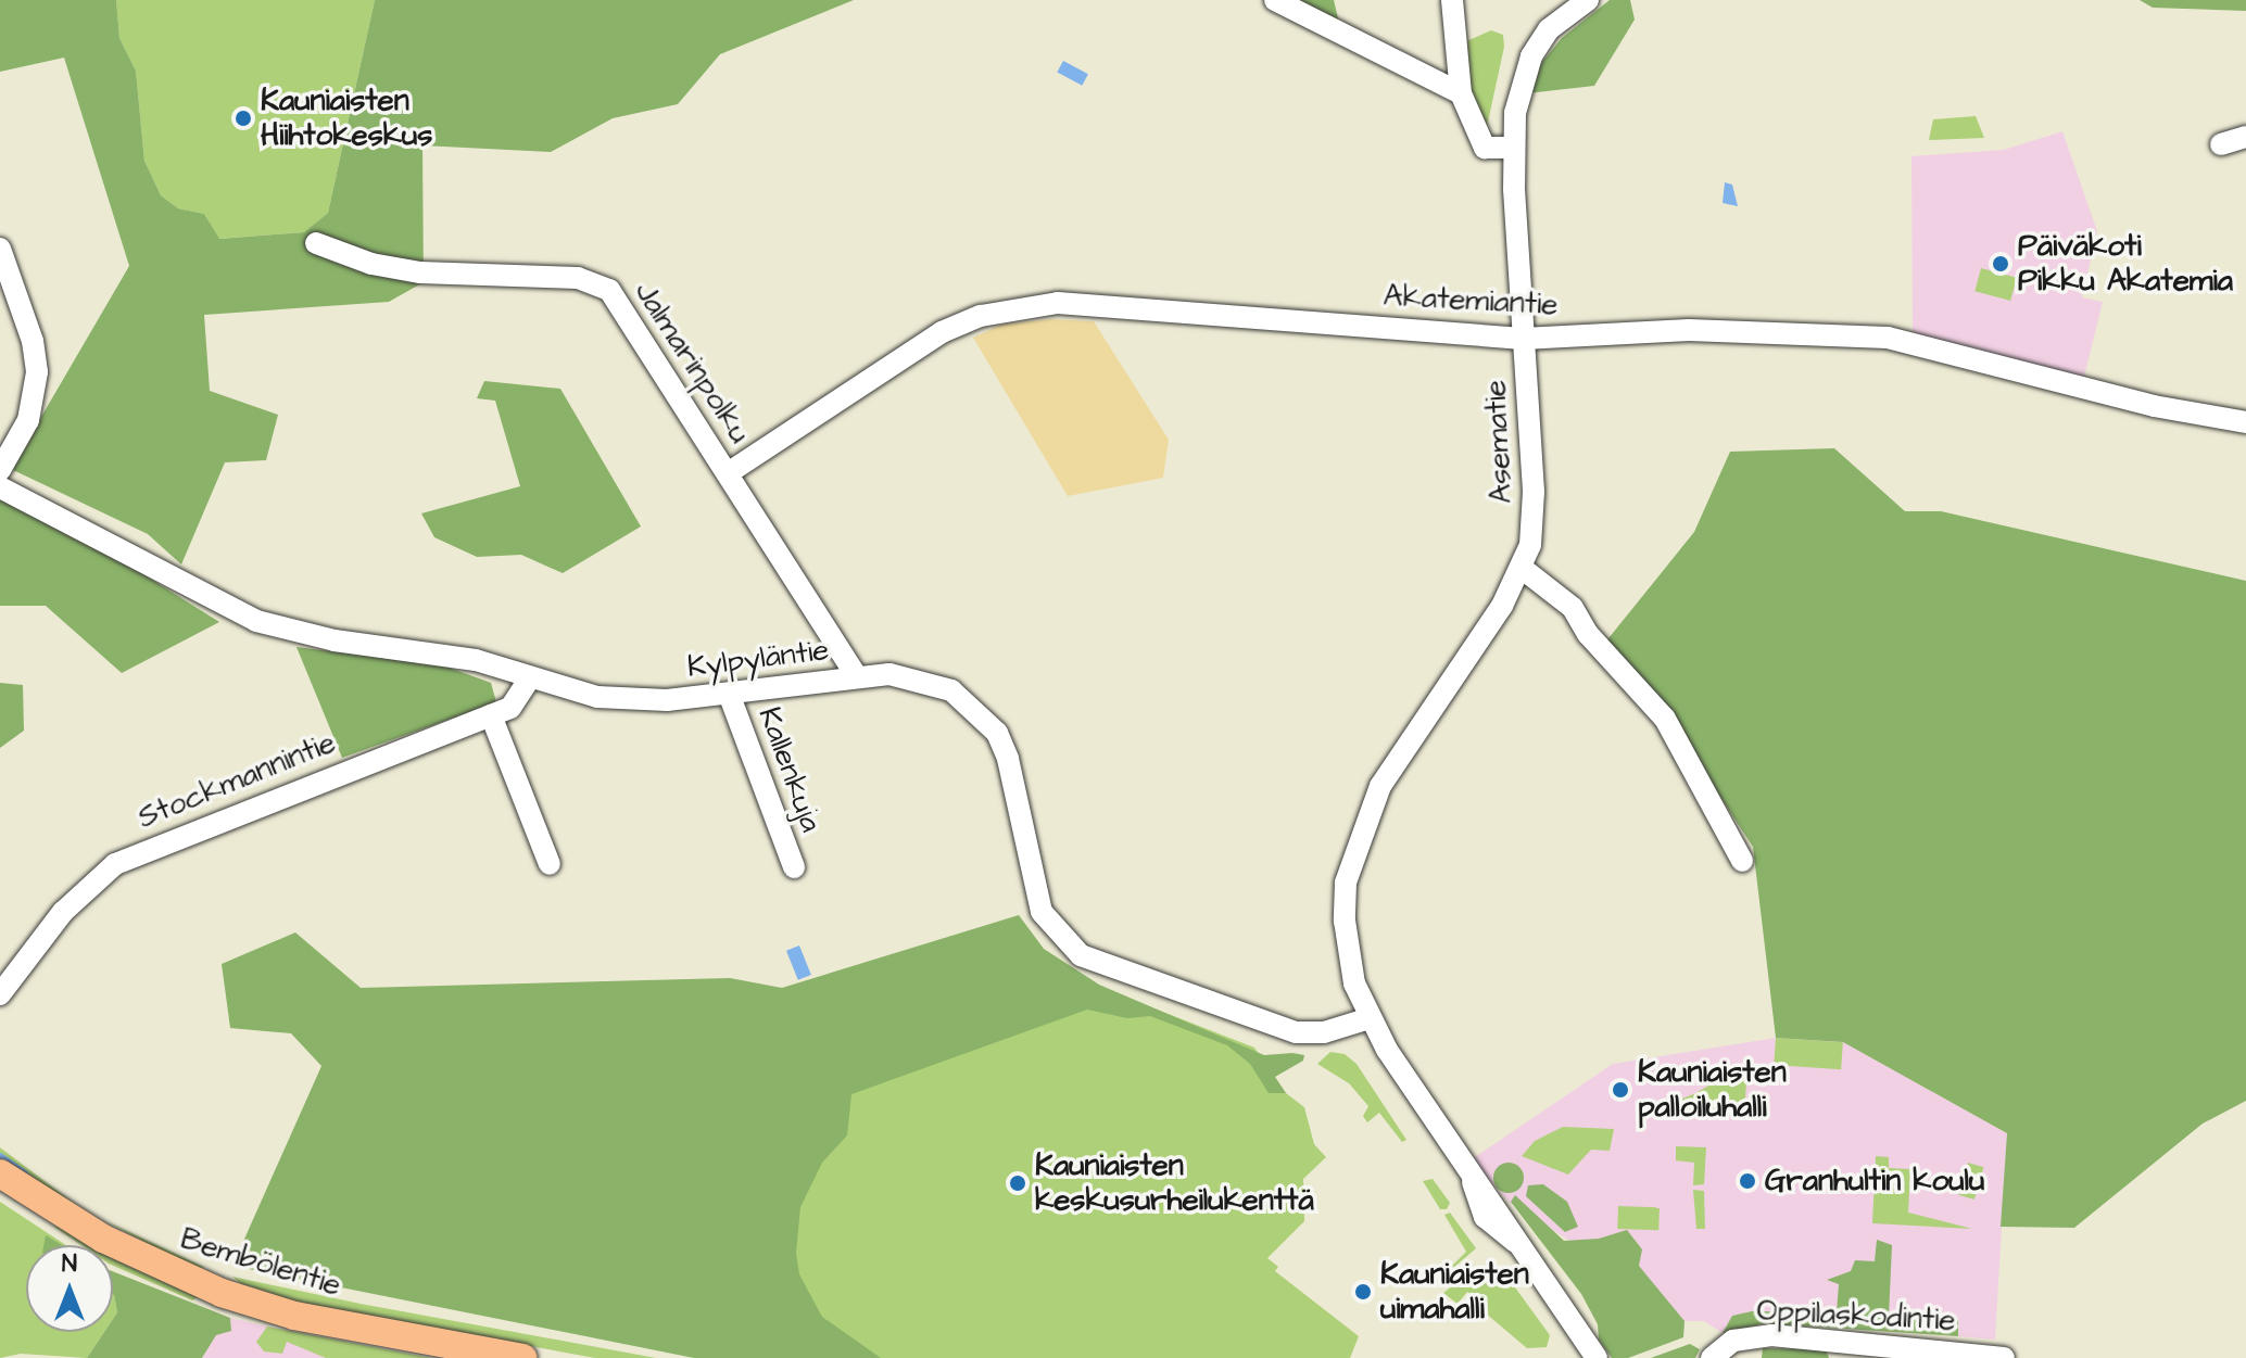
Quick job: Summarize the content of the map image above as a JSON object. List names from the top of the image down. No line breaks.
{"streets":{"main road":["Bembölentie"],"street":["Akatemiantie","Jalmarinpolku","Asematie","Kylpyläntie","Kallenkuja","Stockmannintie","Oppilaskodintie"]},"crossings":[["Akatemiantie","Jalmarinpolku"],["Akatemiantie","Asematie"],["Jalmarinpolku","Kylpyläntie"],["Asematie","Kylpyläntie"],["Kylpyläntie","Kallenkuja"],["Kylpyläntie","Stockmannintie"]],"places":["Kauniaisten Hiihtokeskus","Päiväkoti Pikku Akatemia","Kauniaisten palloiluhalli","Granhultin koulu","Kauniaisten keskusurheilukenttä","Kauniaisten uimahalli"],"north":"top"}
